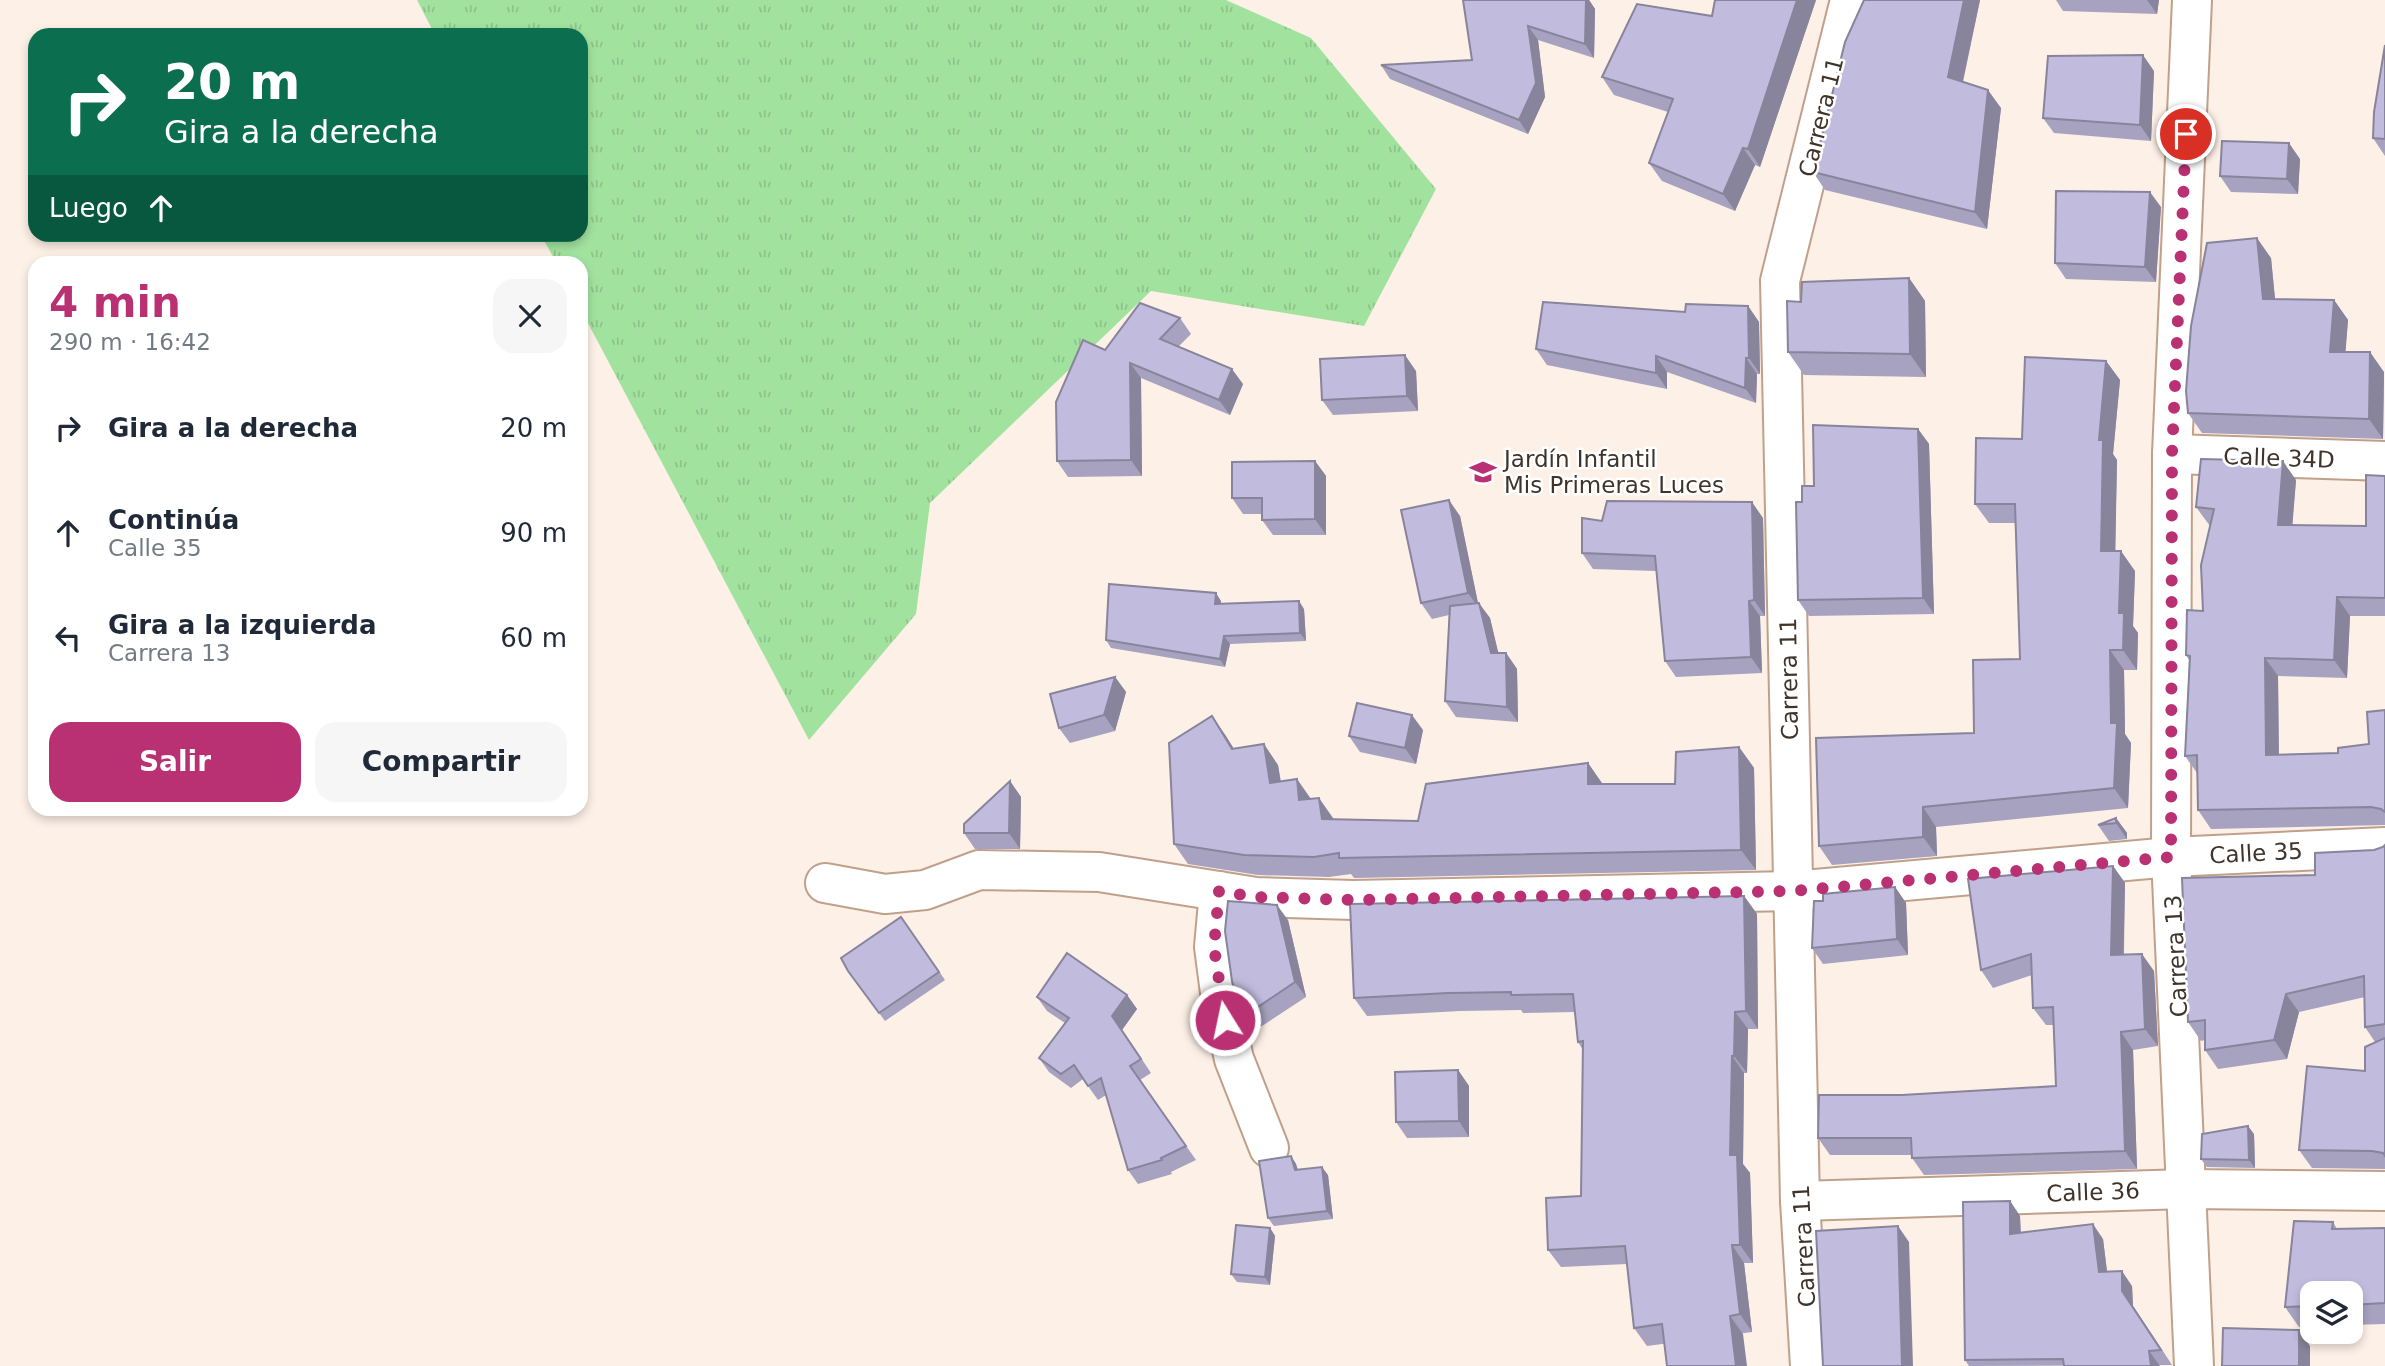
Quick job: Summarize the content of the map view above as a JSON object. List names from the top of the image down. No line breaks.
{"streets":{"street":["Carrera 11","Calle 34D","Calle 35","Carrera 13","Calle 36"]},"crossings":[["Carrera 11","Calle 35"],["Carrera 11","Calle 36"],["Calle 34D","Carrera 13"],["Calle 35","Carrera 13"],["Carrera 13","Calle 36"]],"places":{"school or university":["Jardín Infantil Mis Primeras Luces"]},"page":{"turn":["20 m","Gira a la derecha"],"then":"Luego","heading":["4 min","290 m · 16:42"],"list":[{"name":"Gira a la derecha","value":"20 m"},{"name":"Continúa","note":"Calle 35","value":"90 m"},{"name":"Gira a la izquierda","note":"Carrera 13","value":"60 m"}],"buttons":["Salir","Compartir"]}}
